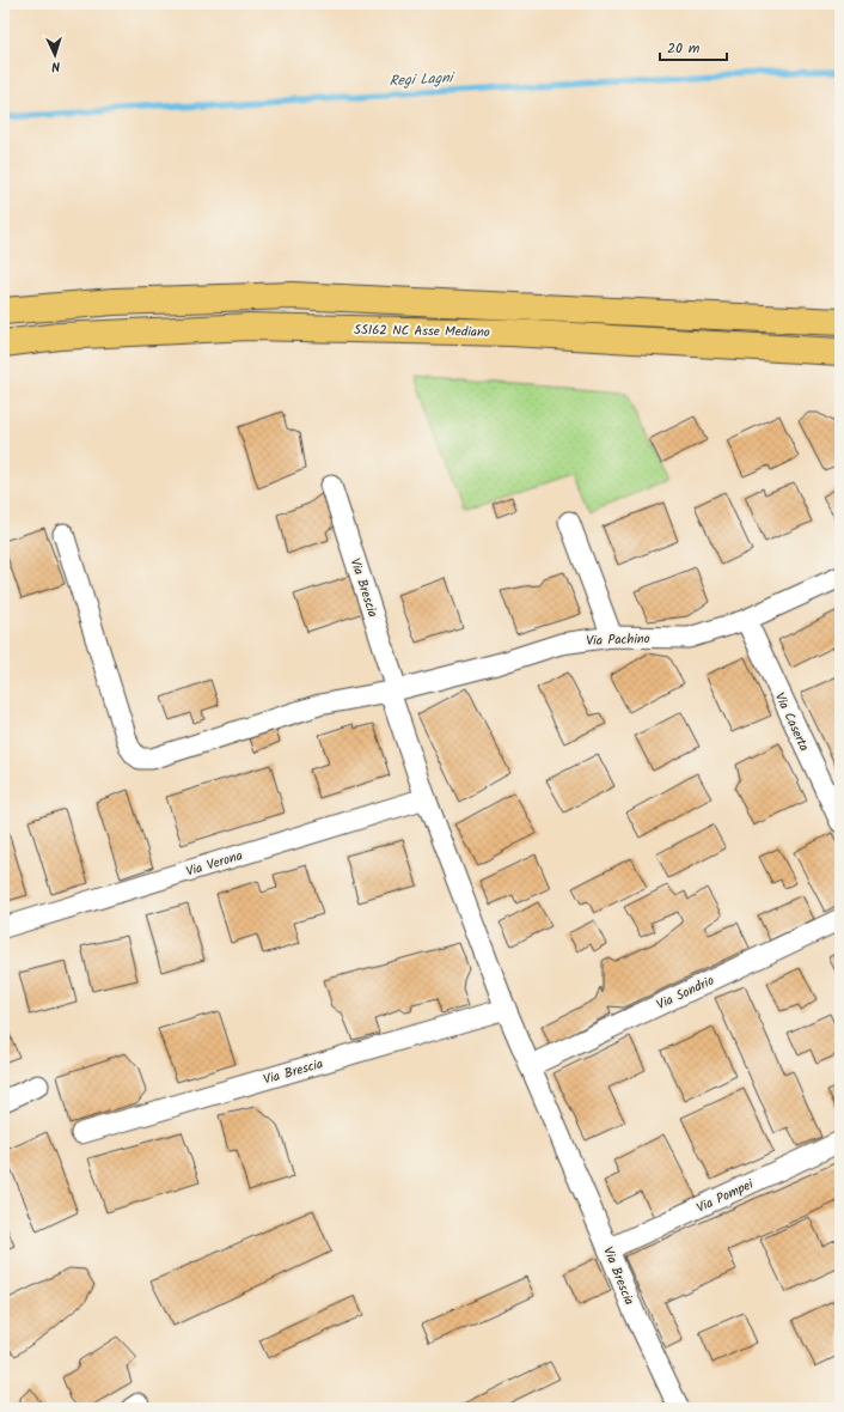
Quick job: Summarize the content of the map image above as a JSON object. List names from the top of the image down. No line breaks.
{"streets":{"highway":["SS162 NC Asse Mediano"],"street":["Via Brescia","Via Pachino","Via Caserta","Via Verona","Via Sondrio","Via Pompei"]},"crossings":[["Via Brescia","Via Pachino"],["Via Brescia","Via Verona"],["Via Brescia","Via Sondrio"],["Via Brescia","Via Pompei"],["Via Pachino","Via Caserta"]],"water":["Regi Lagni"],"scale_bar":"20 m","north":"bottom"}
